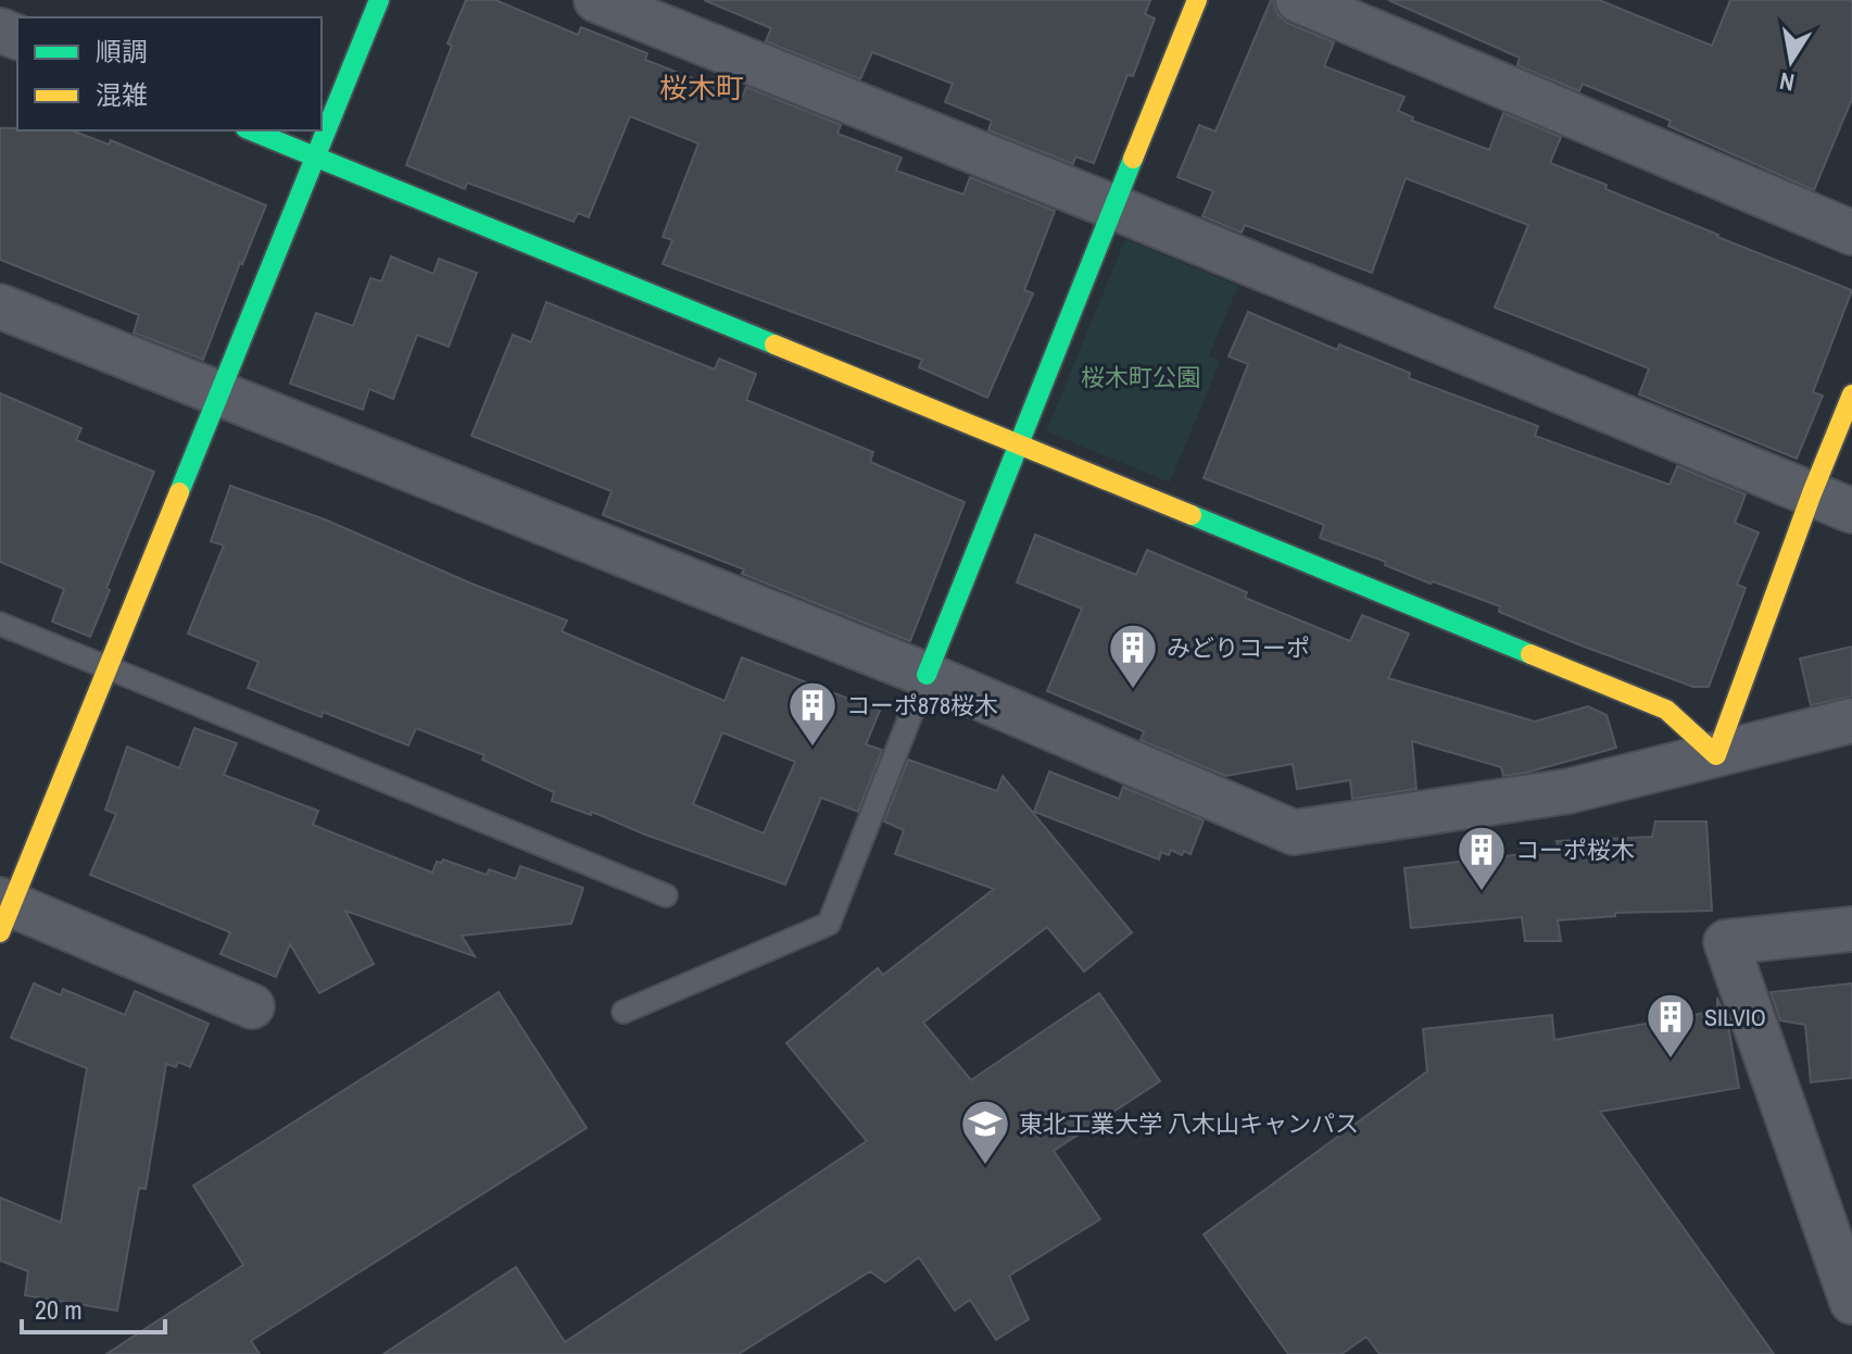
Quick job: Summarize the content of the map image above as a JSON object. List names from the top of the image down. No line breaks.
{"districts":["桜木町"],"parks":["桜木町公園"],"places":{"building":["みどりコーポ","コーポ878桜木","コーポ桜木","SILVIO"],"school or university":["東北工業大学 八木山キャンパス"]},"legend":["順調","混雑"],"scale_bar":"20 m","north":"bottom"}
